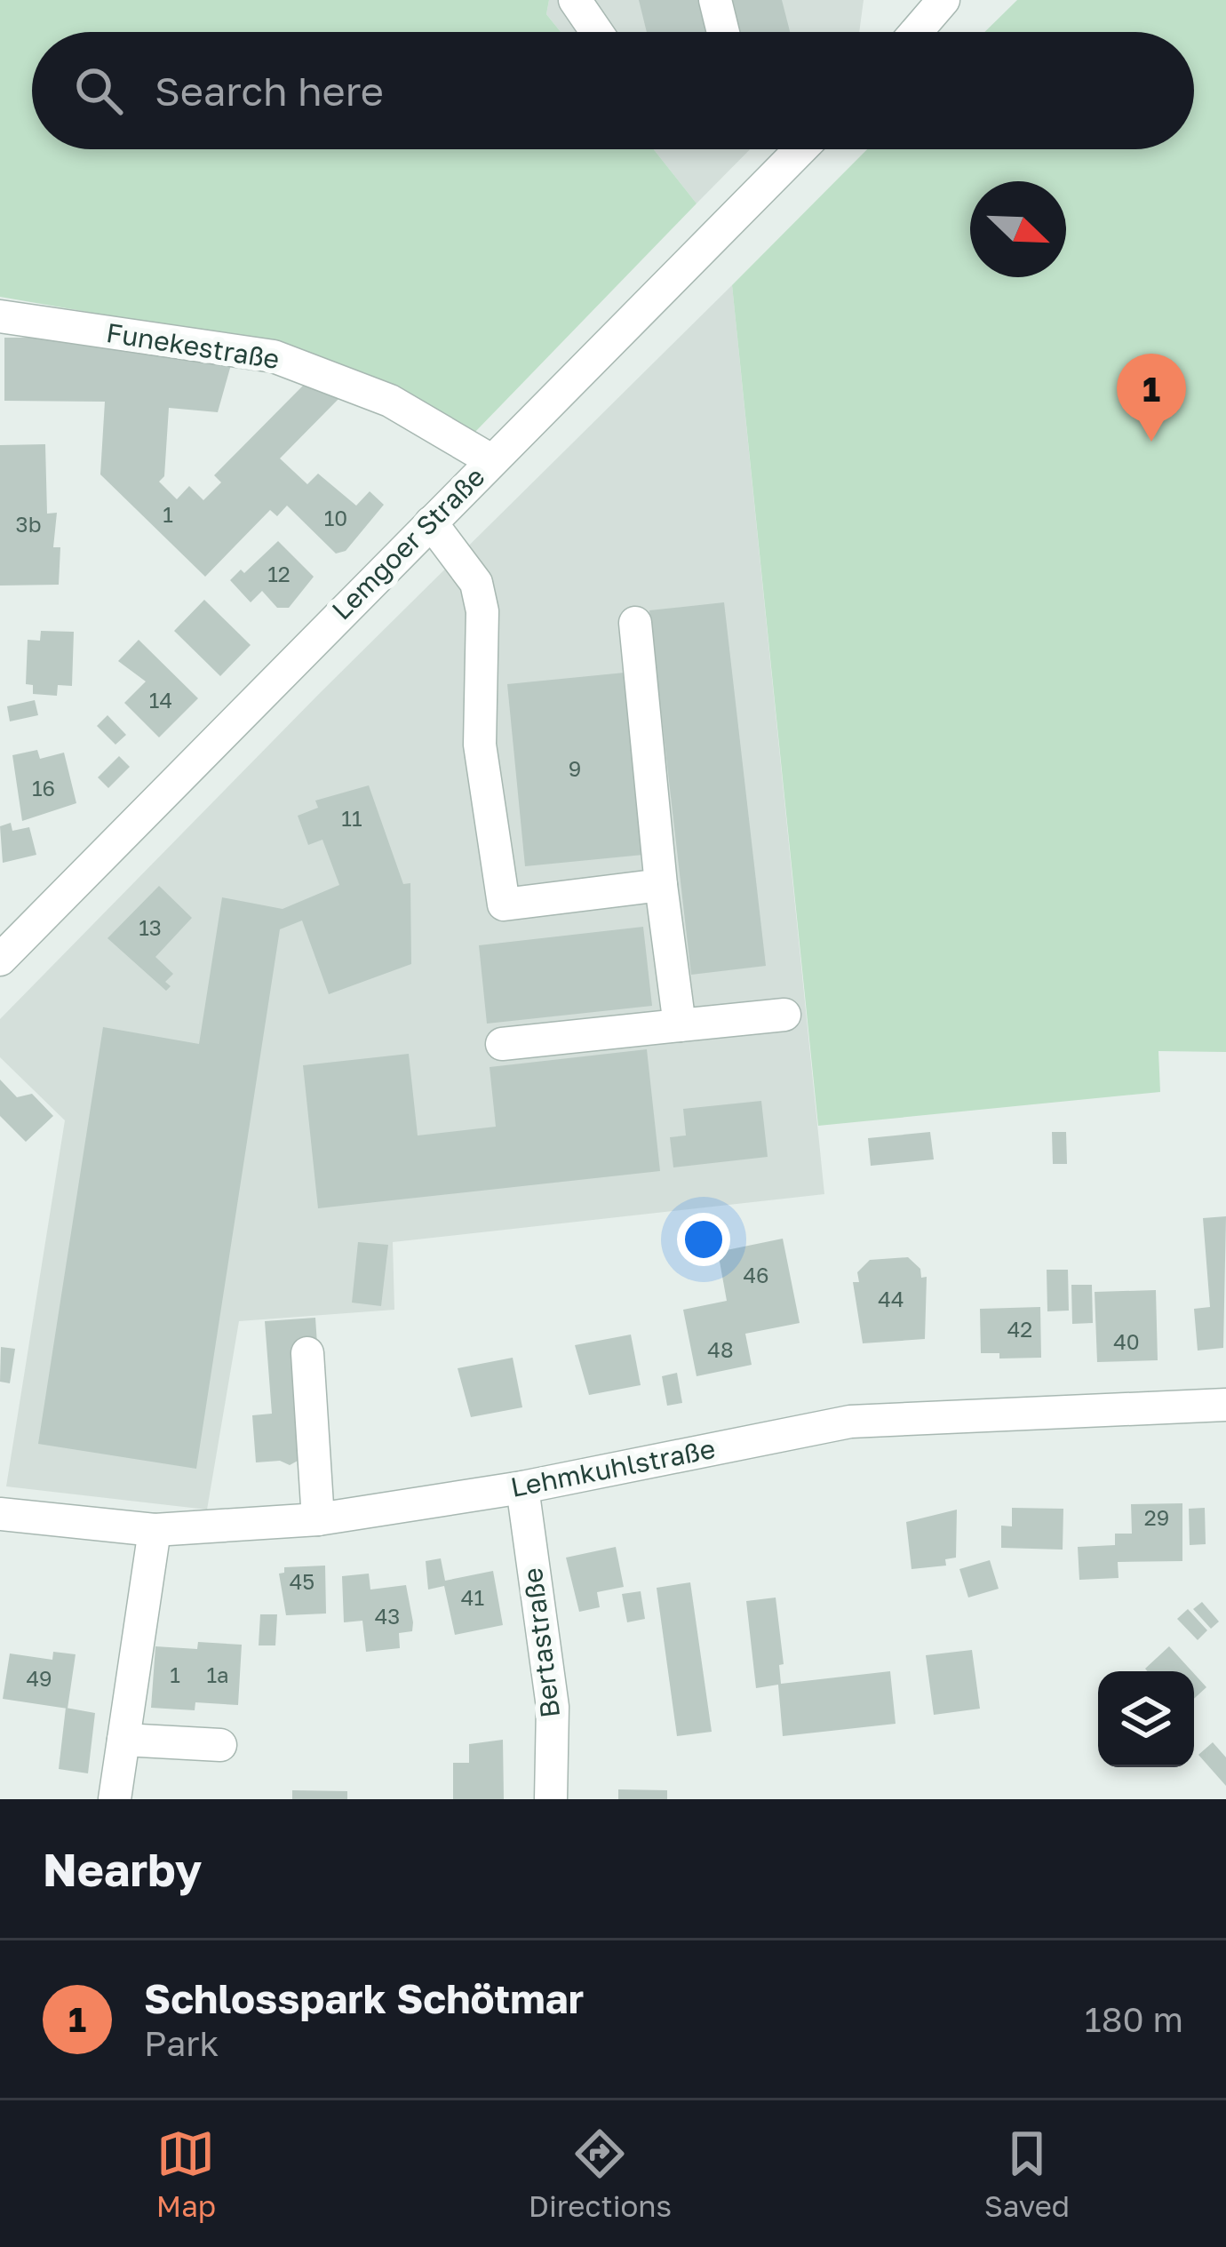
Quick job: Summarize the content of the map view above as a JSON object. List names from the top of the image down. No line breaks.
{"streets":{"street":["Funekestraße","Lemgoer Straße","Lehmkuhlstraße","Bertastraße"]},"crossings":[["Funekestraße","Lemgoer Straße"],["Lehmkuhlstraße","Bertastraße"]],"house_numbers":["1","10","3b","12","14","9","16","11","13","46","44","42","40","48","29","45","41","43","1","1a","49"],"north":"bottom right","page":{"search":"Search here","pins":"1","heading":"Nearby","list":[{"mark":"1","name":"Schlosspark Schötmar","note":"Park","value":"180 m"}],"nav":["Map","Directions","Saved"]}}
